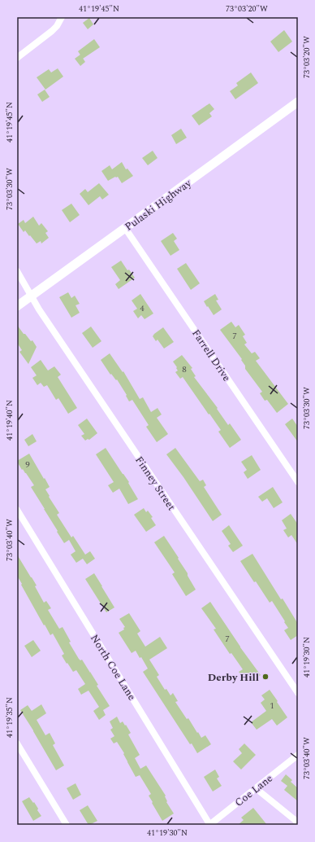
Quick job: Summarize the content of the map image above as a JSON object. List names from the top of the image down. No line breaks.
{"streets":{"main road":["Pulaski Highway"],"street":["Farrell Drive","Finney Street","North Coe Lane","Coe Lane"]},"crossings":[["Pulaski Highway","Farrell Drive"],["Pulaski Highway","Finney Street"],["North Coe Lane","Coe Lane"]],"places":["Derby Hill"],"house_numbers":["4","7","8","9","7","1"],"coordinates":["41°19'45\"N","73°03'20\"W","73°03'30\"W","41°19'40\"N","73°03'40\"W","41°19'30\"N","41°19'35\"N"]}
